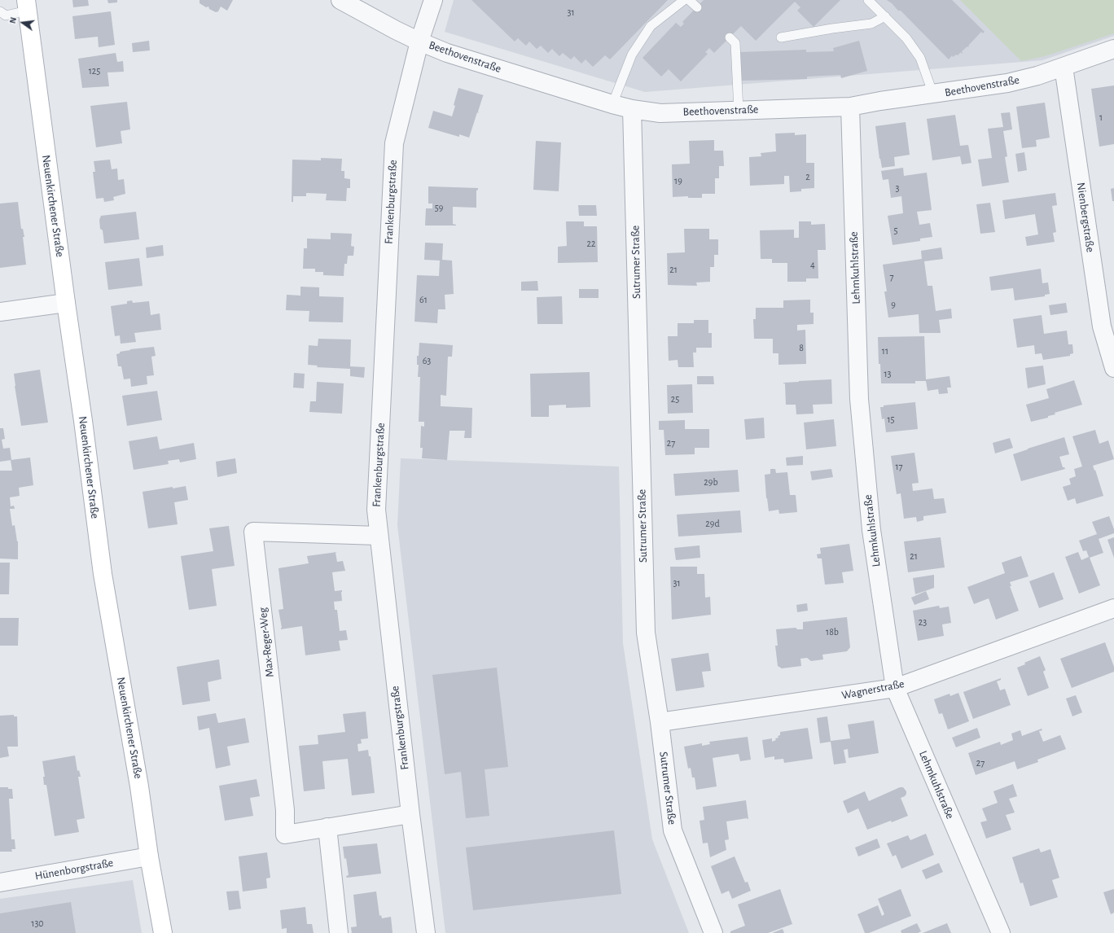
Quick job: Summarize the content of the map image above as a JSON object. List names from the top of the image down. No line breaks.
{"streets":{"street":["Beethovenstraße","Frankenburgstraße","Neuenkirchener Straße","Nienbergstraße","Sutrumer Straße","Lehmkuhlstraße","Max-Reger-Weg","Wagnerstraße","Hünenborgstraße"]},"crossings":[["Beethovenstraße","Frankenburgstraße"],["Beethovenstraße","Nienbergstraße"],["Beethovenstraße","Sutrumer Straße"],["Beethovenstraße","Lehmkuhlstraße"],["Frankenburgstraße","Max-Reger-Weg"],["Neuenkirchener Straße","Hünenborgstraße"],["Sutrumer Straße","Wagnerstraße"],["Lehmkuhlstraße","Wagnerstraße"]],"house_numbers":["31","125","1","2","19","3","59","5","22","4","21","7","61","9","8","11","63","13","25","15","27","17","29b","29d","21","31","23","18b","27","130"],"north":"left"}
